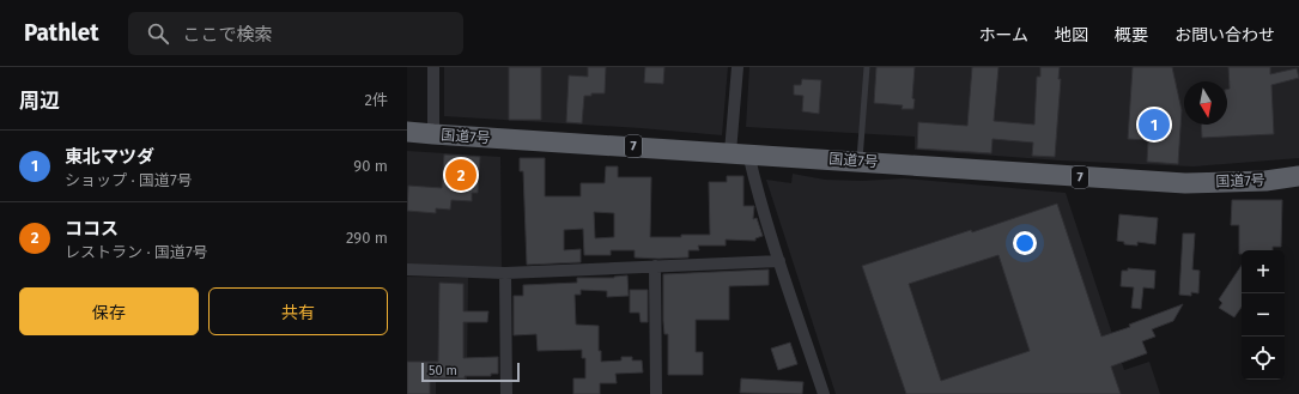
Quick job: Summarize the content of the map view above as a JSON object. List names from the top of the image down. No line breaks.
{"streets":{"highway":["国道7号","7"]},"scale_bar":"50 m","north":"bottom","page":{"header":"Pathlet","search":"ここで検索","nav":["ホーム","地図","概要","お問い合わせ"],"heading":["周辺","2件"],"pins":["1","2"],"list":[{"mark":"1","name":"東北マツダ","note":"ショップ · 国道7号","value":"90 m"},{"mark":"2","name":"ココス","note":"レストラン · 国道7号","value":"290 m"}],"map_buttons":["+","−"],"buttons":["保存","共有"],"scale":"50 m"}}
